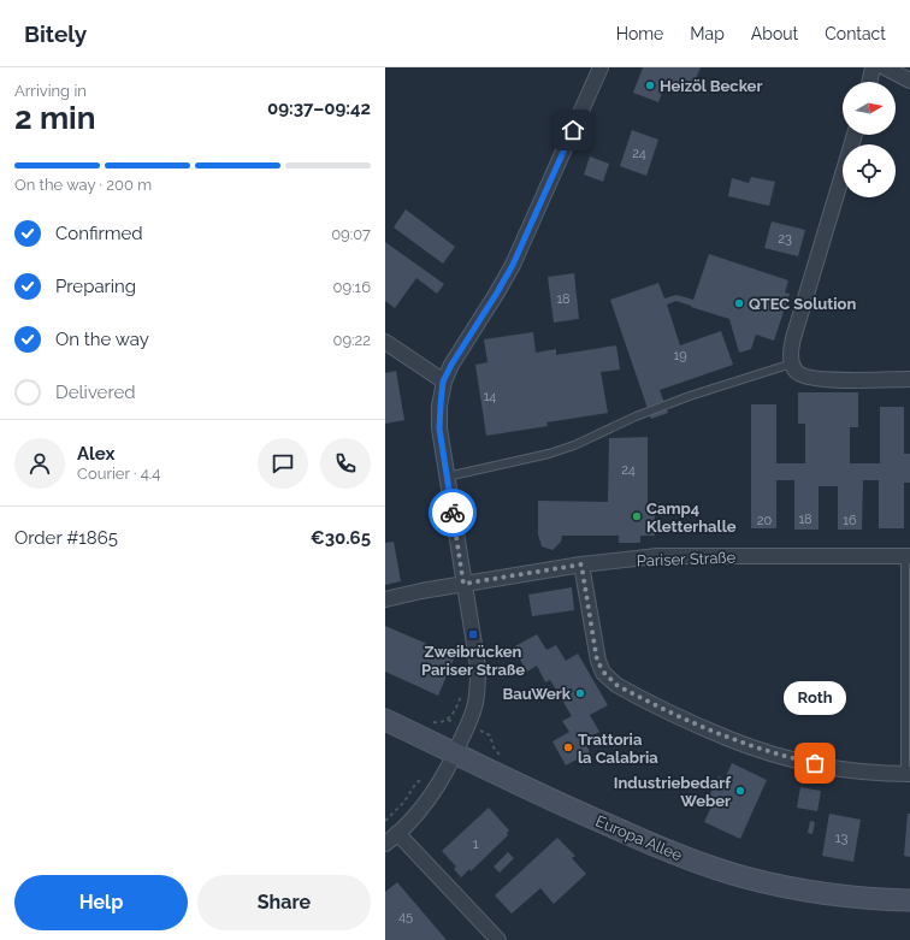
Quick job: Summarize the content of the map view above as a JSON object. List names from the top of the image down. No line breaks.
{"streets":{"main road":["Europa Allee"],"street":["Pariser Straße"]},"places":{"other":["Heizöl Becker","QTEC Solution","Camp4 Kletterhalle","BauWerk","Trattoria la Calabria","Roth","Industriebedarf Weber"],"transit":["Zweibrücken Pariser Straße"]},"house_numbers":["24","23","18","19","14","24","18","20","16","13","1","45"],"north":"right","page":{"header":"Bitely","nav":["Home","Map","About","Contact"],"heading":["2 min","Arriving in","09:37–09:42"],"panel":["Alex","Courier · 4.4","Order #1865","€30.65"],"bar":"On the way · 200 m","list":[["Confirmed","09:07"],["Preparing","09:16"],["On the way","09:22"],"Delivered"],"bubble":"Roth","buttons":["Help","Share"]}}
